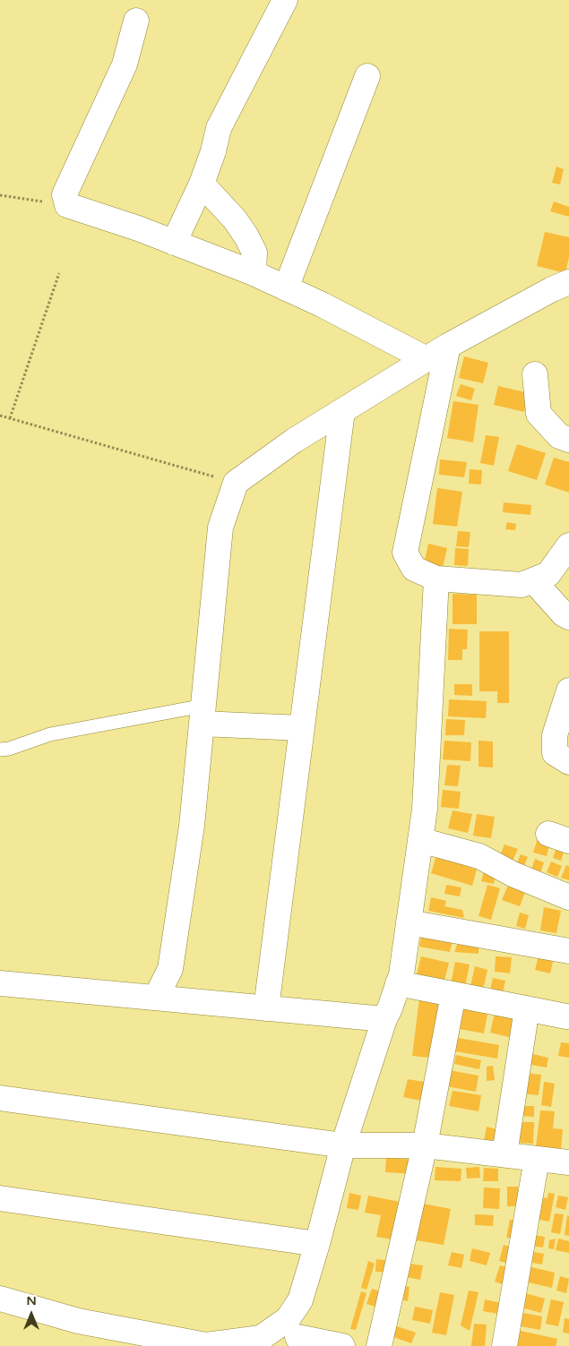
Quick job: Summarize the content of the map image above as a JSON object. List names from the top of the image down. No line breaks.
{"north":"top"}
